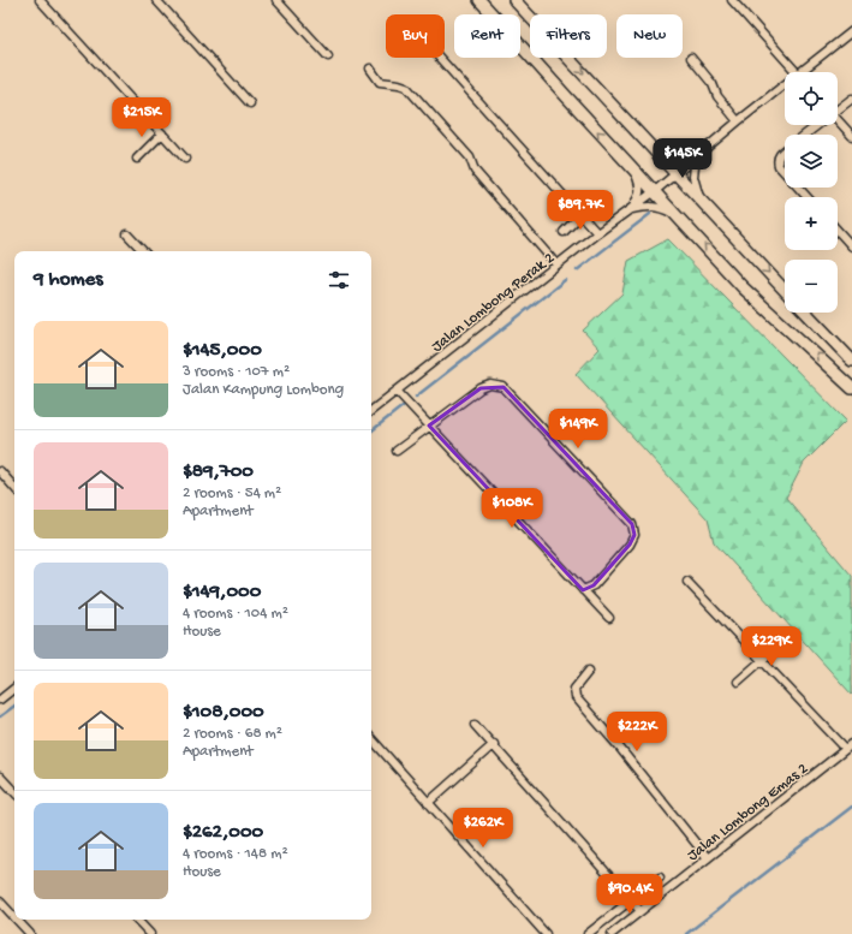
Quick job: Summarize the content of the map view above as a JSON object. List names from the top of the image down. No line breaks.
{"streets":{"street":["Jalan Lombong Perak 2","Jalan Lombong Emas 2"]},"page":{"chip":["Buy","Rent","Filters","New"],"map_buttons":["+","−"],"price":["$215K","$145K","$89.7K","$149K","$108K","$229K","$222K","$262K","$90.4K"],"heading":"9 homes","list":[{"name":"$145,000","note":"3 rooms · 107 m² · Jalan Kampung Lombong"},{"name":"$89,700","note":"2 rooms · 54 m² · Apartment"},{"name":"$149,000","note":"4 rooms · 104 m² · House"},{"name":"$108,000","note":"2 rooms · 68 m² · Apartment"},{"name":"$262,000","note":"4 rooms · 148 m² · House"}]}}
